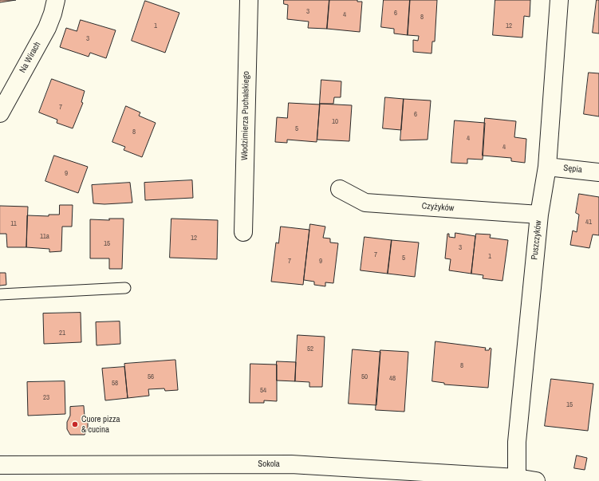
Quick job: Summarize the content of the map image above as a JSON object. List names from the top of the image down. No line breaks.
{"streets":{"street":["Na Wirach","Włodzimierza Puchalskiego","Sępia","Czyżyków","Puszczyków","Sokola"]},"crossings":[["Sępia","Puszczyków"],["Czyżyków","Puszczyków"],["Puszczyków","Sokola"]],"places":["Cuore pizza & cucina"],"house_numbers":["3","6","4","8","1","12","3","7","6","10","5","8","4","4","9","41","11","11a","12","15","3","7","1","5","7","9","21","52","8","56","50","48","58","54","23","15"]}
